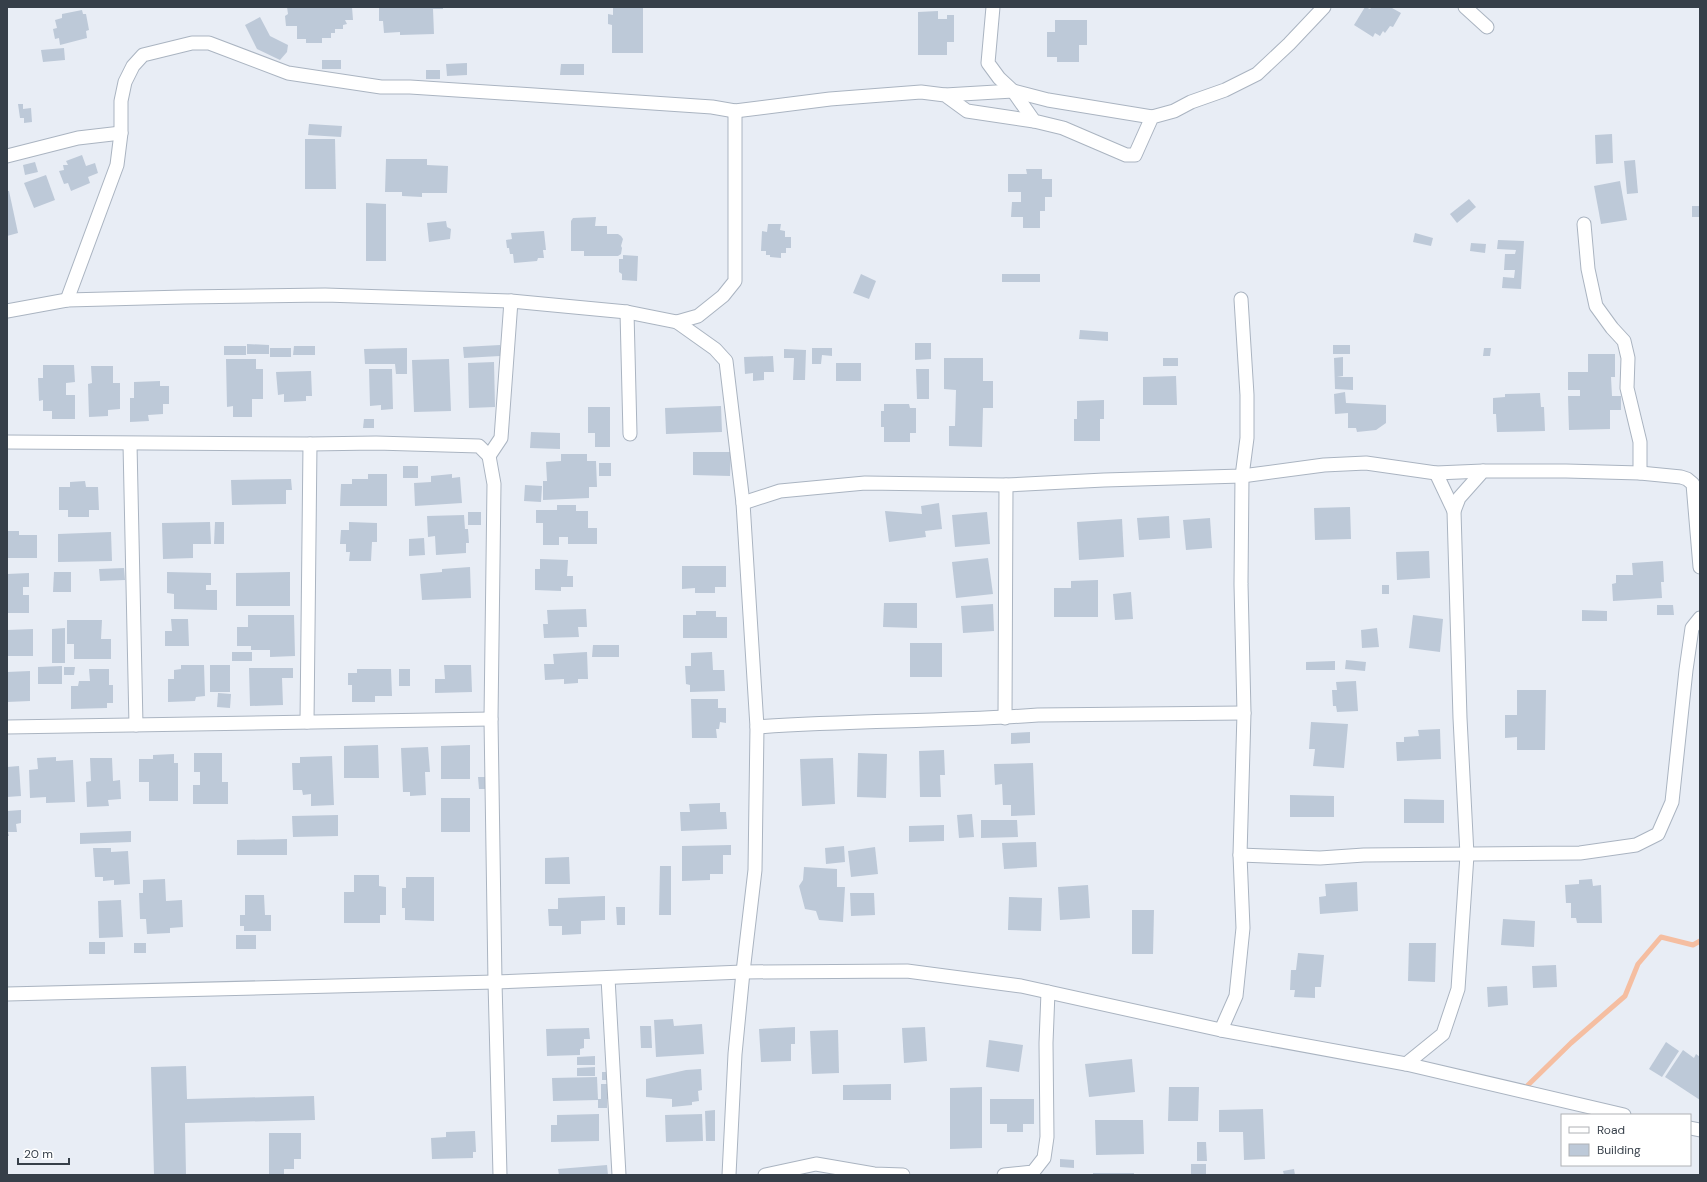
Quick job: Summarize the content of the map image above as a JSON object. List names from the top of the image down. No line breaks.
{"legend":["Road","Building"],"scale_bar":"20 m"}
